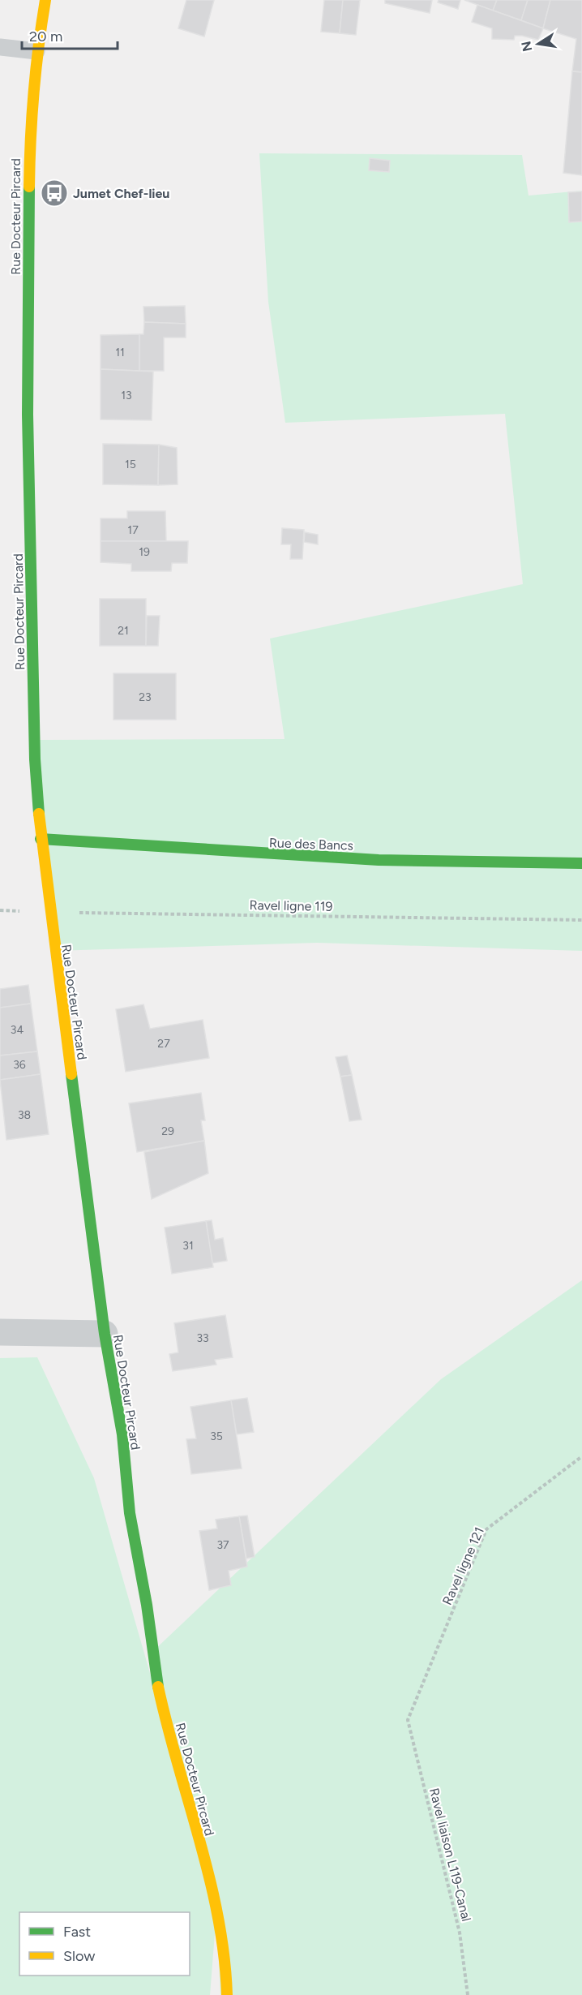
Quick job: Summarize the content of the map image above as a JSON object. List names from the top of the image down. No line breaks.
{"streets":{"street":["Rue Docteur Pircard","Rue des Bancs"],"path":["Ravel ligne 119","Ravel ligne 121","Ravel liaison L119-Canal"]},"crossings":[["Rue Docteur Pircard","Rue des Bancs"],["Rue Docteur Pircard","Ravel ligne 119"],["Ravel ligne 121","Ravel liaison L119-Canal"]],"places":{"bus stop":["Jumet Chef-lieu"]},"house_numbers":["11","13","15","17","19","21","23","34","27","36","38","29","31","33","35","37"],"legend":["Fast","Slow"],"scale_bar":"20 m","north":"left"}
